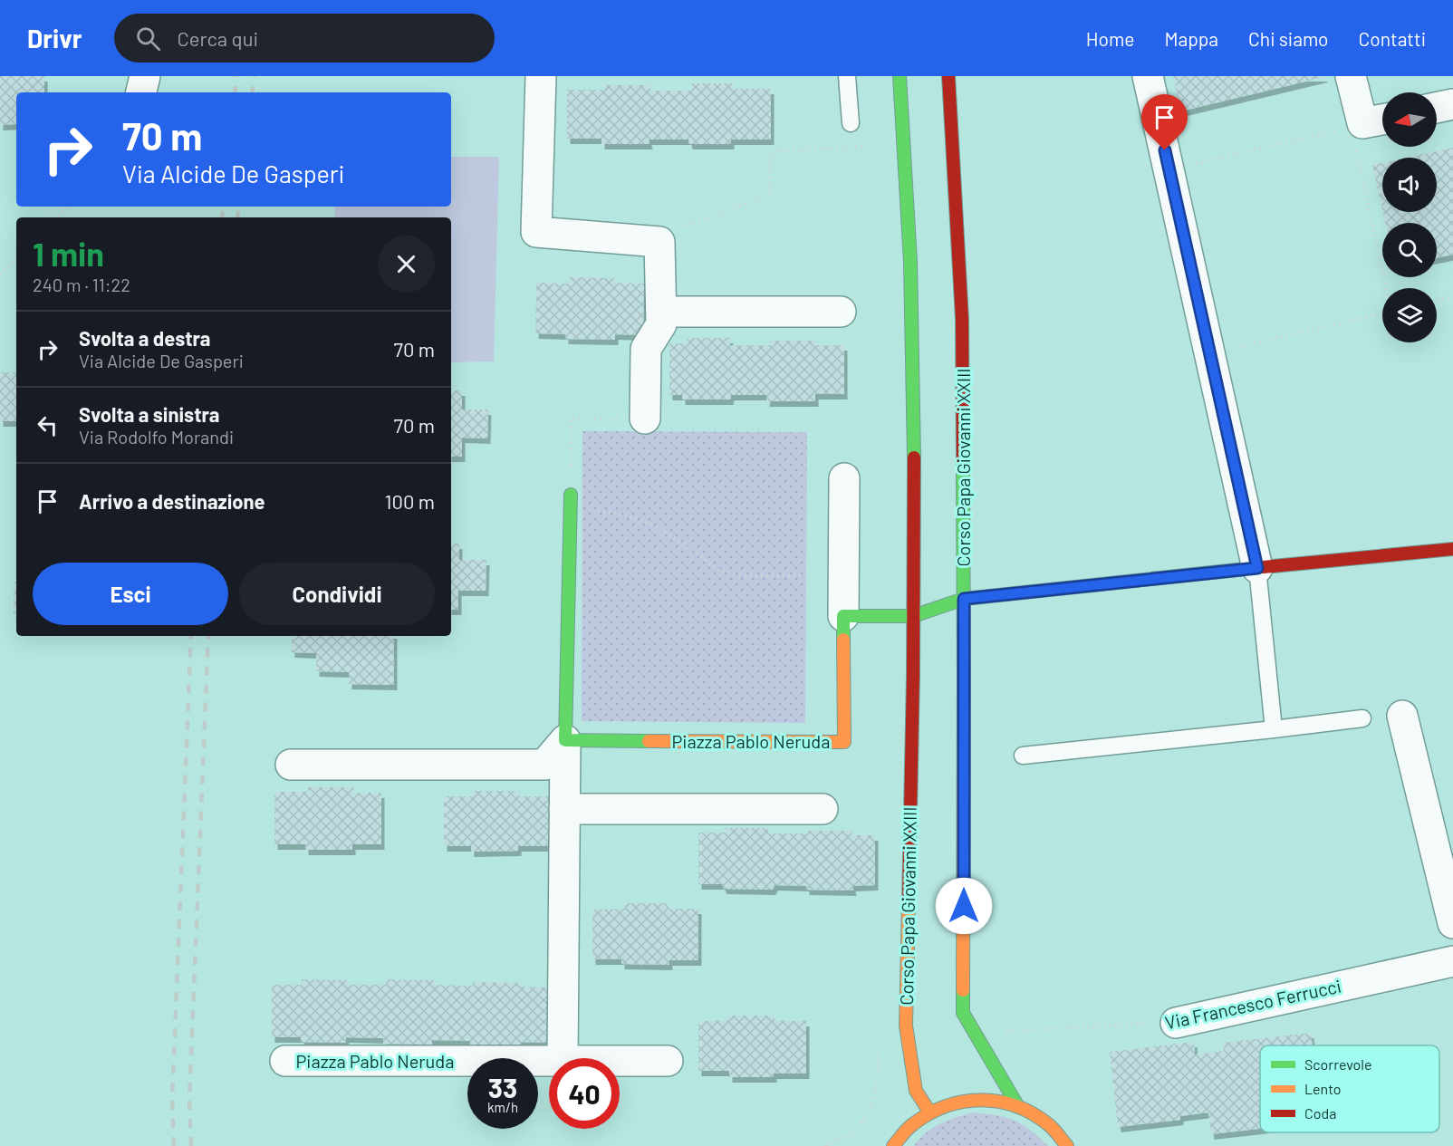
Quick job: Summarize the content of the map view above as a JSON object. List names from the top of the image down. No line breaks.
{"streets":{"street":["Corso Papa Giovanni XXIII","Piazza Pablo Neruda","Via Francesco Ferrucci"]},"legend":["Scorrevole","Lento","Coda"],"north":"left","page":{"header":"Drivr","search":"Cerca qui","nav":["Home","Mappa","Chi siamo","Contatti"],"turn":["70 m","Via Alcide De Gasperi"],"heading":["1 min","240 m · 11:22"],"list":[{"name":"Svolta a destra","note":"Via Alcide De Gasperi","value":"70 m"},{"name":"Svolta a sinistra","note":"Via Rodolfo Morandi","value":"70 m"},{"name":"Arrivo a destinazione","value":"100 m"}],"buttons":["Esci","Condividi"],"speed":"33 km/h","limit":"40"}}
